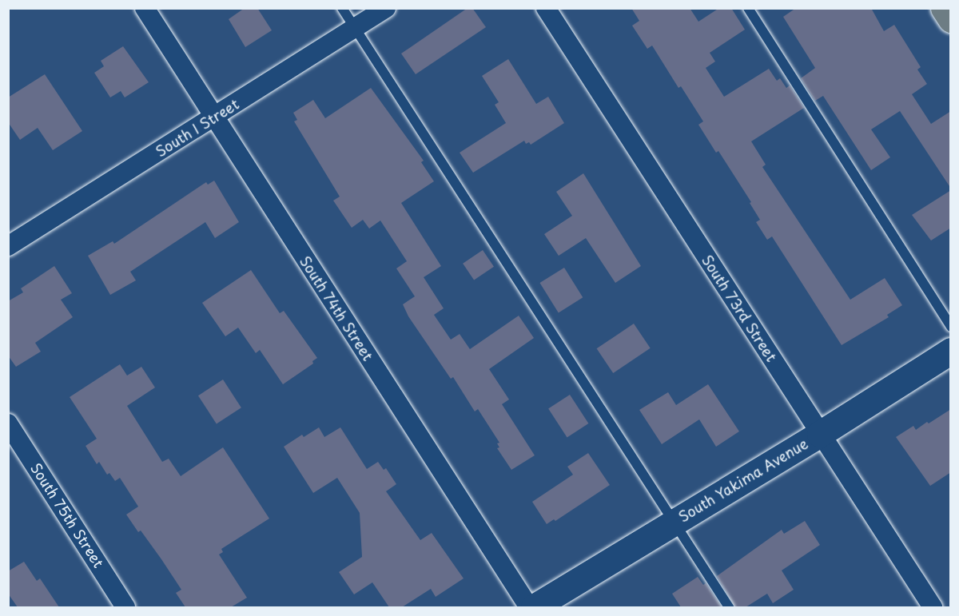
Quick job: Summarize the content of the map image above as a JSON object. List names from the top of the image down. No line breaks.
{"streets":{"main road":["South Yakima Avenue"],"street":["South I Street","South 74th Street","South 73rd Street","South 75th Street"]},"crossings":[["South I Street","South 74th Street"],["South 73rd Street","South Yakima Avenue"]]}
